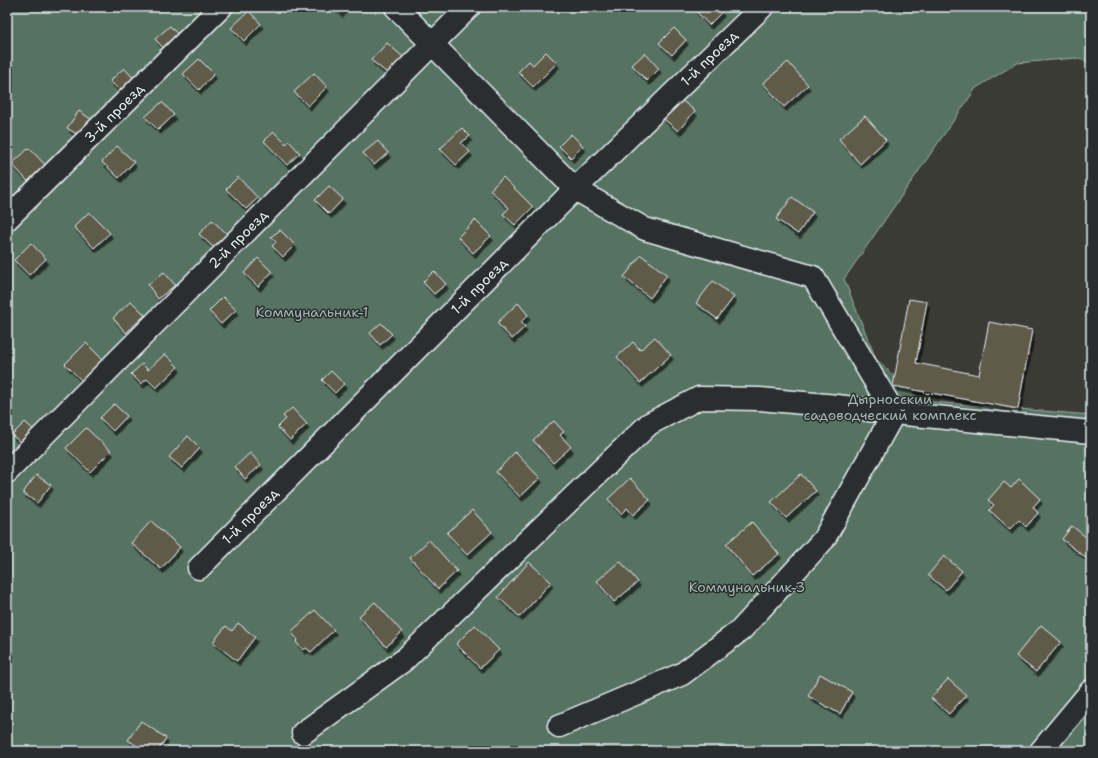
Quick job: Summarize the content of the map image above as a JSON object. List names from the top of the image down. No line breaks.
{"streets":{"street":["1-й проезд","3-й проезд","2-й проезд"]},"parks":["Коммунальник-1","Дырносский садоводческий комплекс","Коммунальник-3"]}
